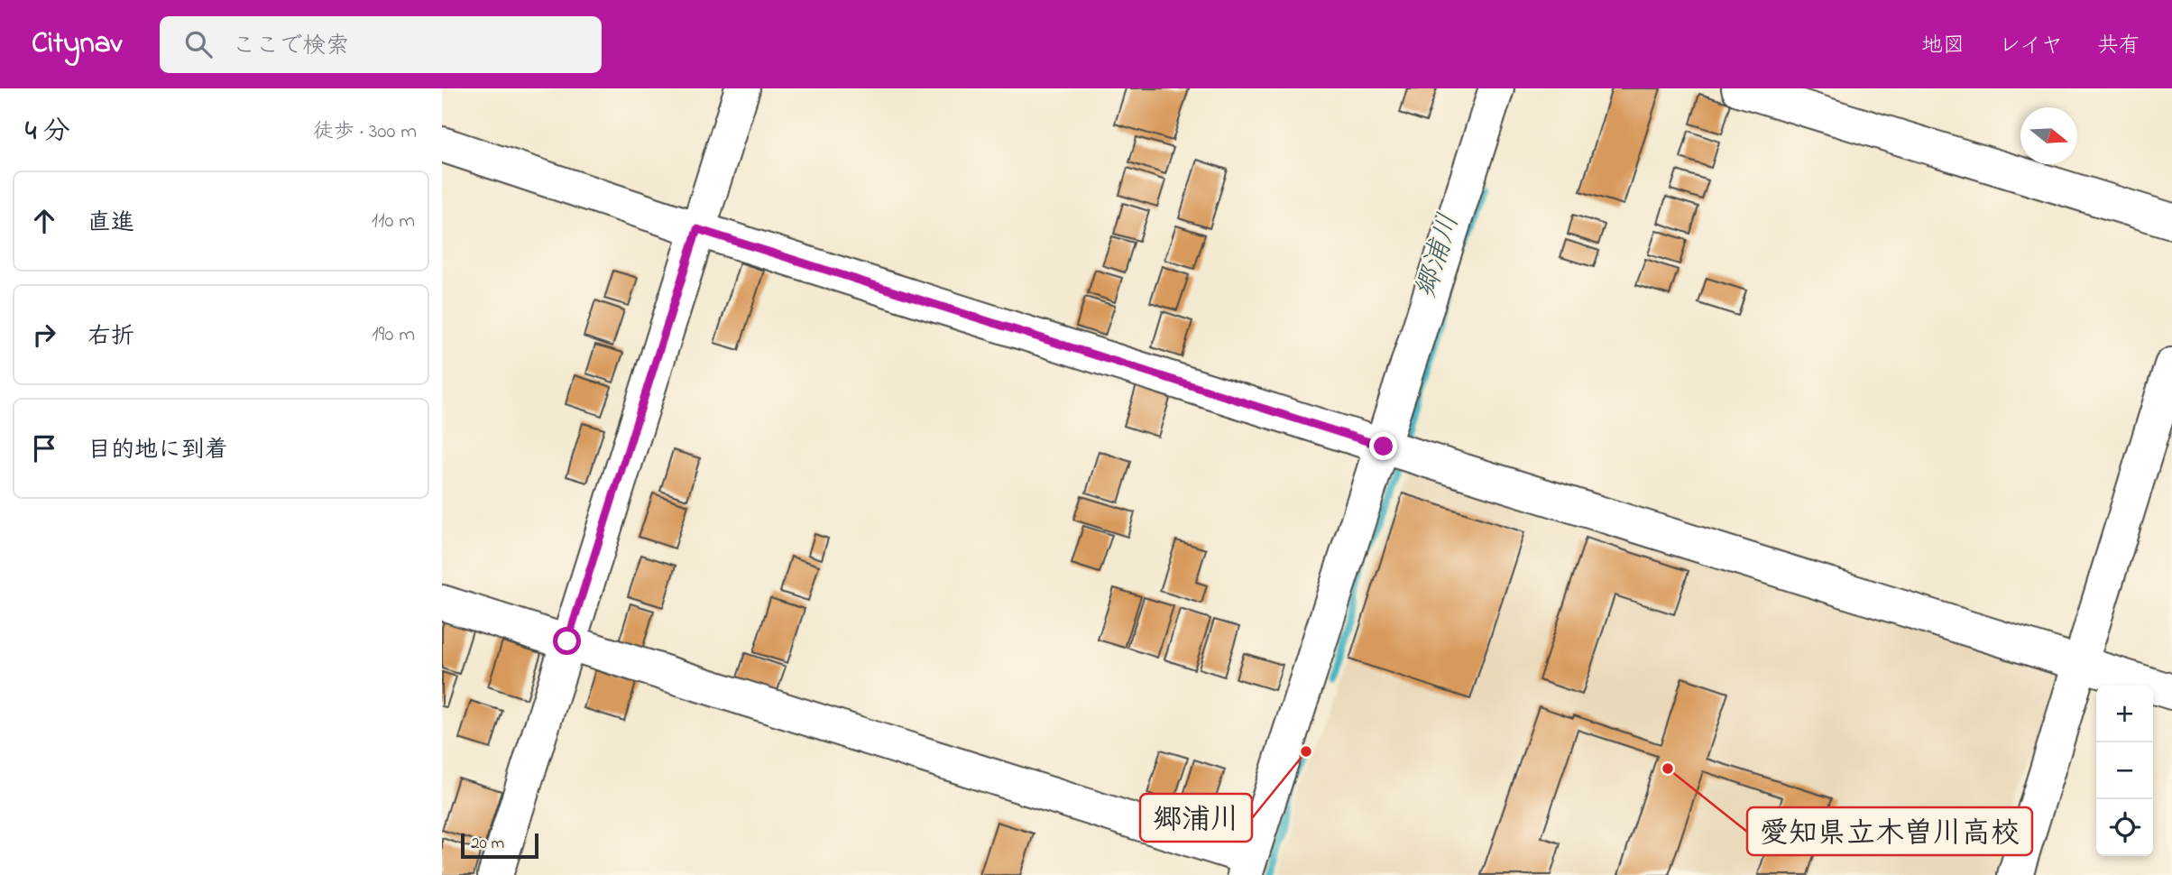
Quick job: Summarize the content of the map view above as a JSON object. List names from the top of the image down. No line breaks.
{"water":["郷浦川"],"places":["郷浦川","愛知県立木曽川高校"],"scale_bar":"20 m","north":"right","page":{"header":"Citynav","search":"ここで検索","nav":["地図","レイヤ","共有"],"heading":["4 分","徒歩 · 300 m"],"list":[["直進","110 m"],["右折","190 m"],"目的地に到着"],"map_buttons":["+","−"],"scale":"20 m"}}
